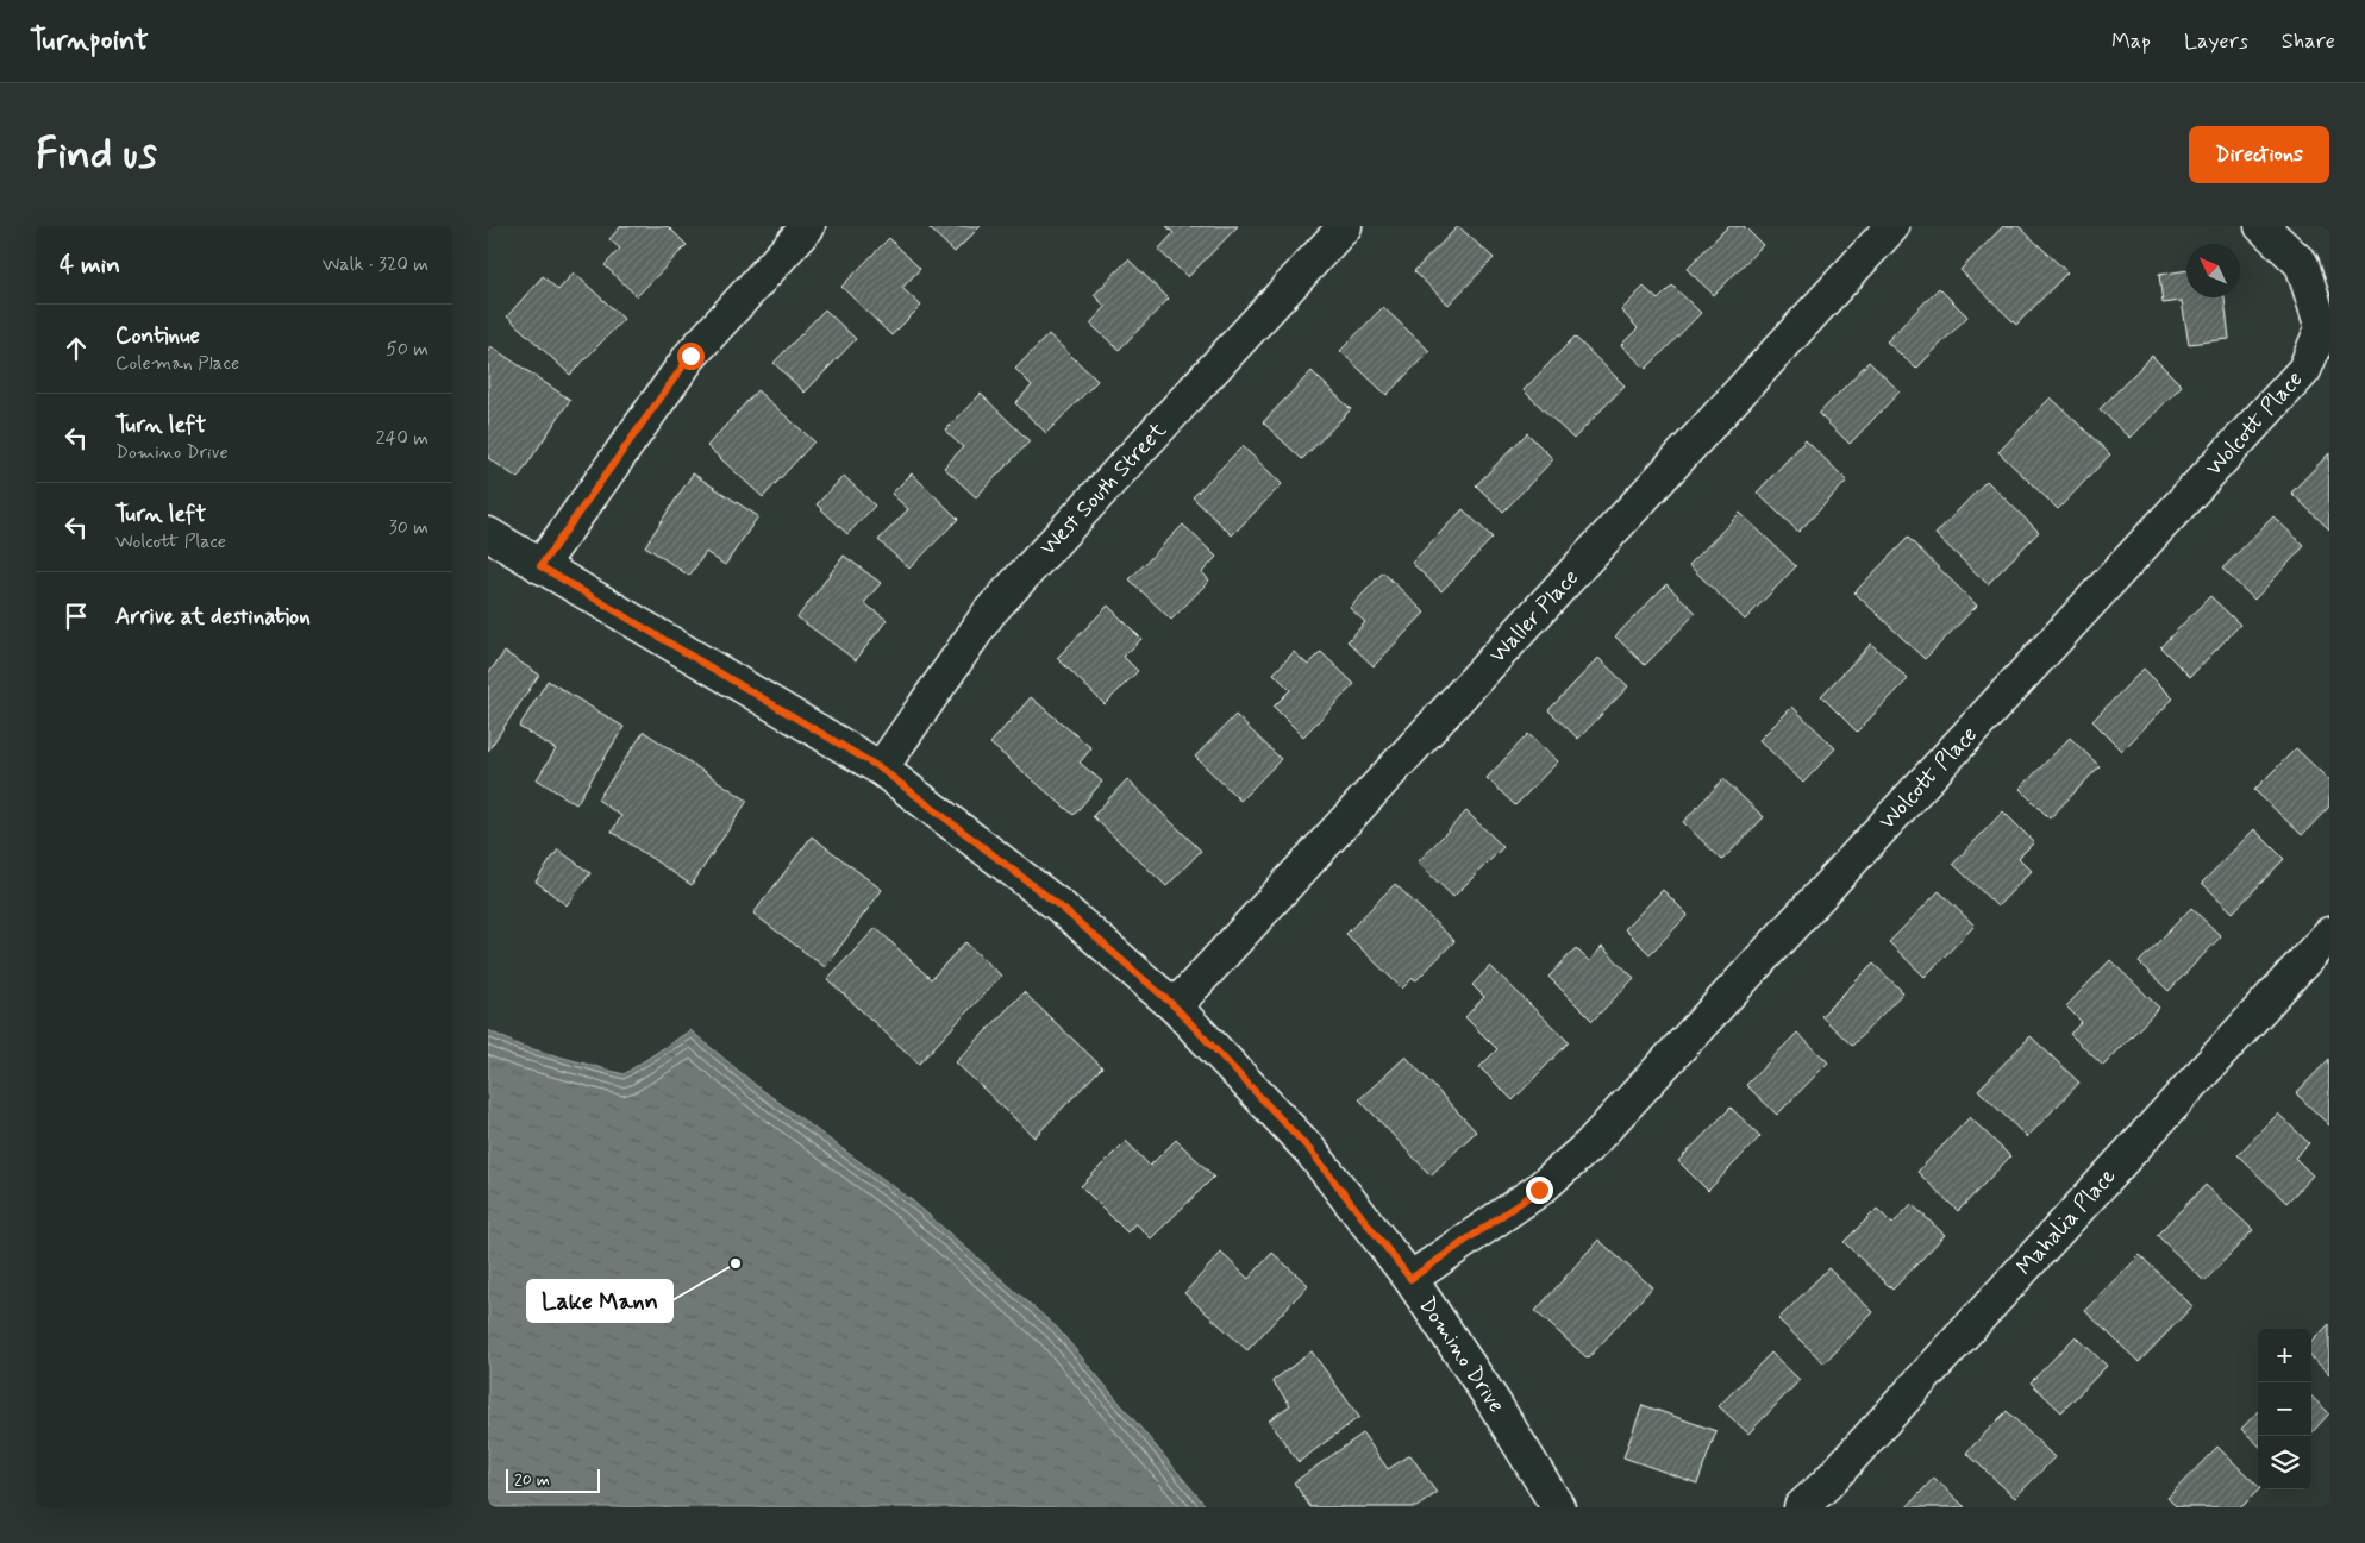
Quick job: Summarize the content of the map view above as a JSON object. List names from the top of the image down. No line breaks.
{"streets":{"street":["Wolcott Place","West South Street","Waller Place","Mahalia Place","Domino Drive"]},"crossings":[["Wolcott Place","Domino Drive"],["West South Street","Domino Drive"],["Waller Place","Domino Drive"]],"places":["Lake Mann"],"scale_bar":"20 m","north":"top left","page":{"header":"Turnpoint","nav":["Map","Layers","Share"],"buttons":"Directions","title":"Find us","heading":["4 min","Walk · 320 m"],"list":[["Continue","Coleman Place","50 m"],["Turn left","Domino Drive","240 m"],["Turn left","Wolcott Place","30 m"],"Arrive at destination"],"map_buttons":["+","−"],"scale":"20 m"}}
